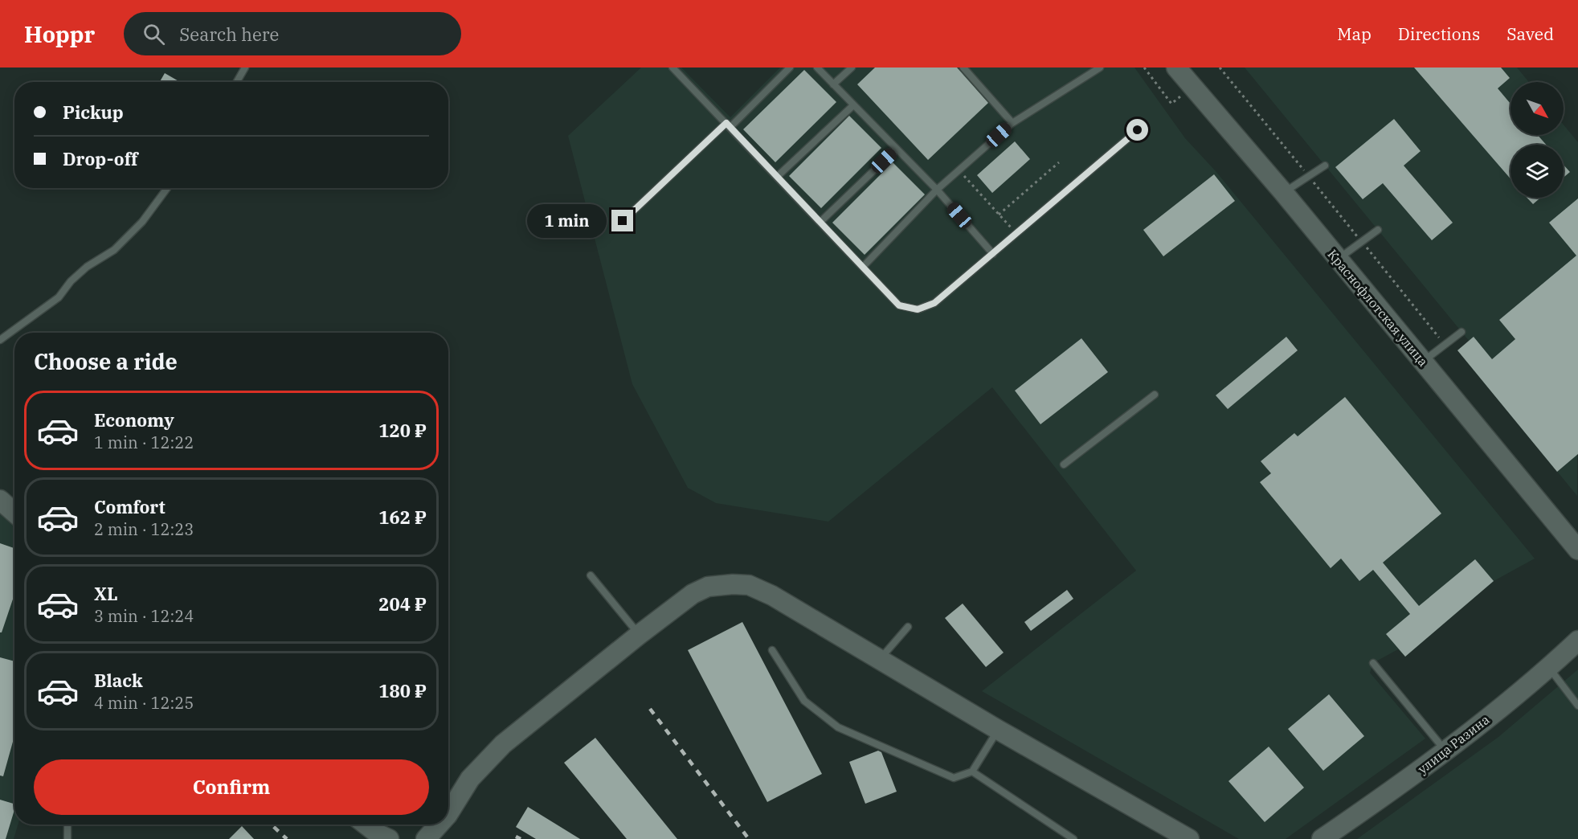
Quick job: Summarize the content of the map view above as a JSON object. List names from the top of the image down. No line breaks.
{"streets":{"street":["Краснофлотская улица","улица Разина"]},"north":"bottom right","page":{"header":"Hoppr","search":"Search here","nav":["Map","Directions","Saved"],"banner":["Pickup","Drop-off"],"bubble":"1 min","heading":"Choose a ride","list":[{"name":"Economy","note":"1 min · 12:22","value":"120 ₽"},{"name":"Comfort","note":"2 min · 12:23","value":"162 ₽"},{"name":"XL","note":"3 min · 12:24","value":"204 ₽"},{"name":"Black","note":"4 min · 12:25","value":"180 ₽"}],"buttons":"Confirm"}}
